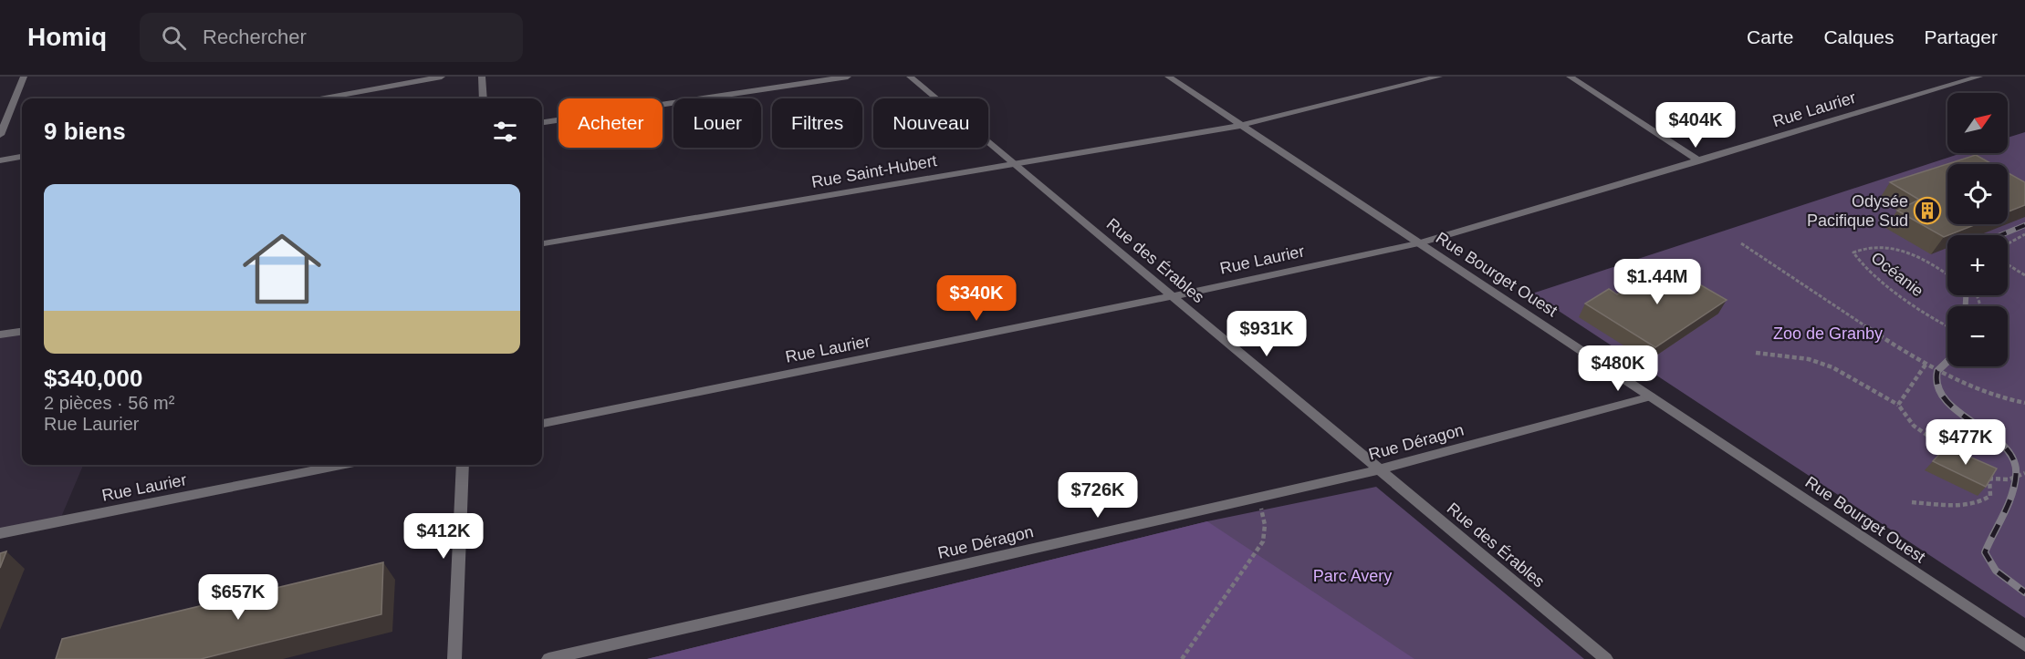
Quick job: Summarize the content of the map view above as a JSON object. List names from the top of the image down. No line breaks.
{"streets":{"street":["Rue Laurier","Rue Saint-Hubert","Rue des Érables","Rue Bourget Ouest","Rue Déragon"],"path":["Océanie"]},"crossings":[["Rue Laurier","Rue des Érables"],["Rue Laurier","Rue Bourget Ouest"],["Rue Saint-Hubert","Rue des Érables"],["Rue Saint-Hubert","Rue Bourget Ouest"],["Rue des Érables","Rue Déragon"],["Rue Bourget Ouest","Rue Déragon"]],"parks":["Zoo de Granby","Parc Avery"],"places":{"building":["Odysée Pacifique Sud"]},"north":"top right","page":{"header":"Homiq","search":"Rechercher","nav":["Carte","Calques","Partager"],"map_buttons":["+","−"],"chip":["Acheter","Louer","Filtres","Nouveau"],"heading":"9 biens","price":["$404K","$1.44M","$340K","$931K","$480K","$477K","$726K","$412K","$657K"],"list":[{"name":"$340,000","note":"2 pièces · 56 m² · Rue Laurier"}]}}
